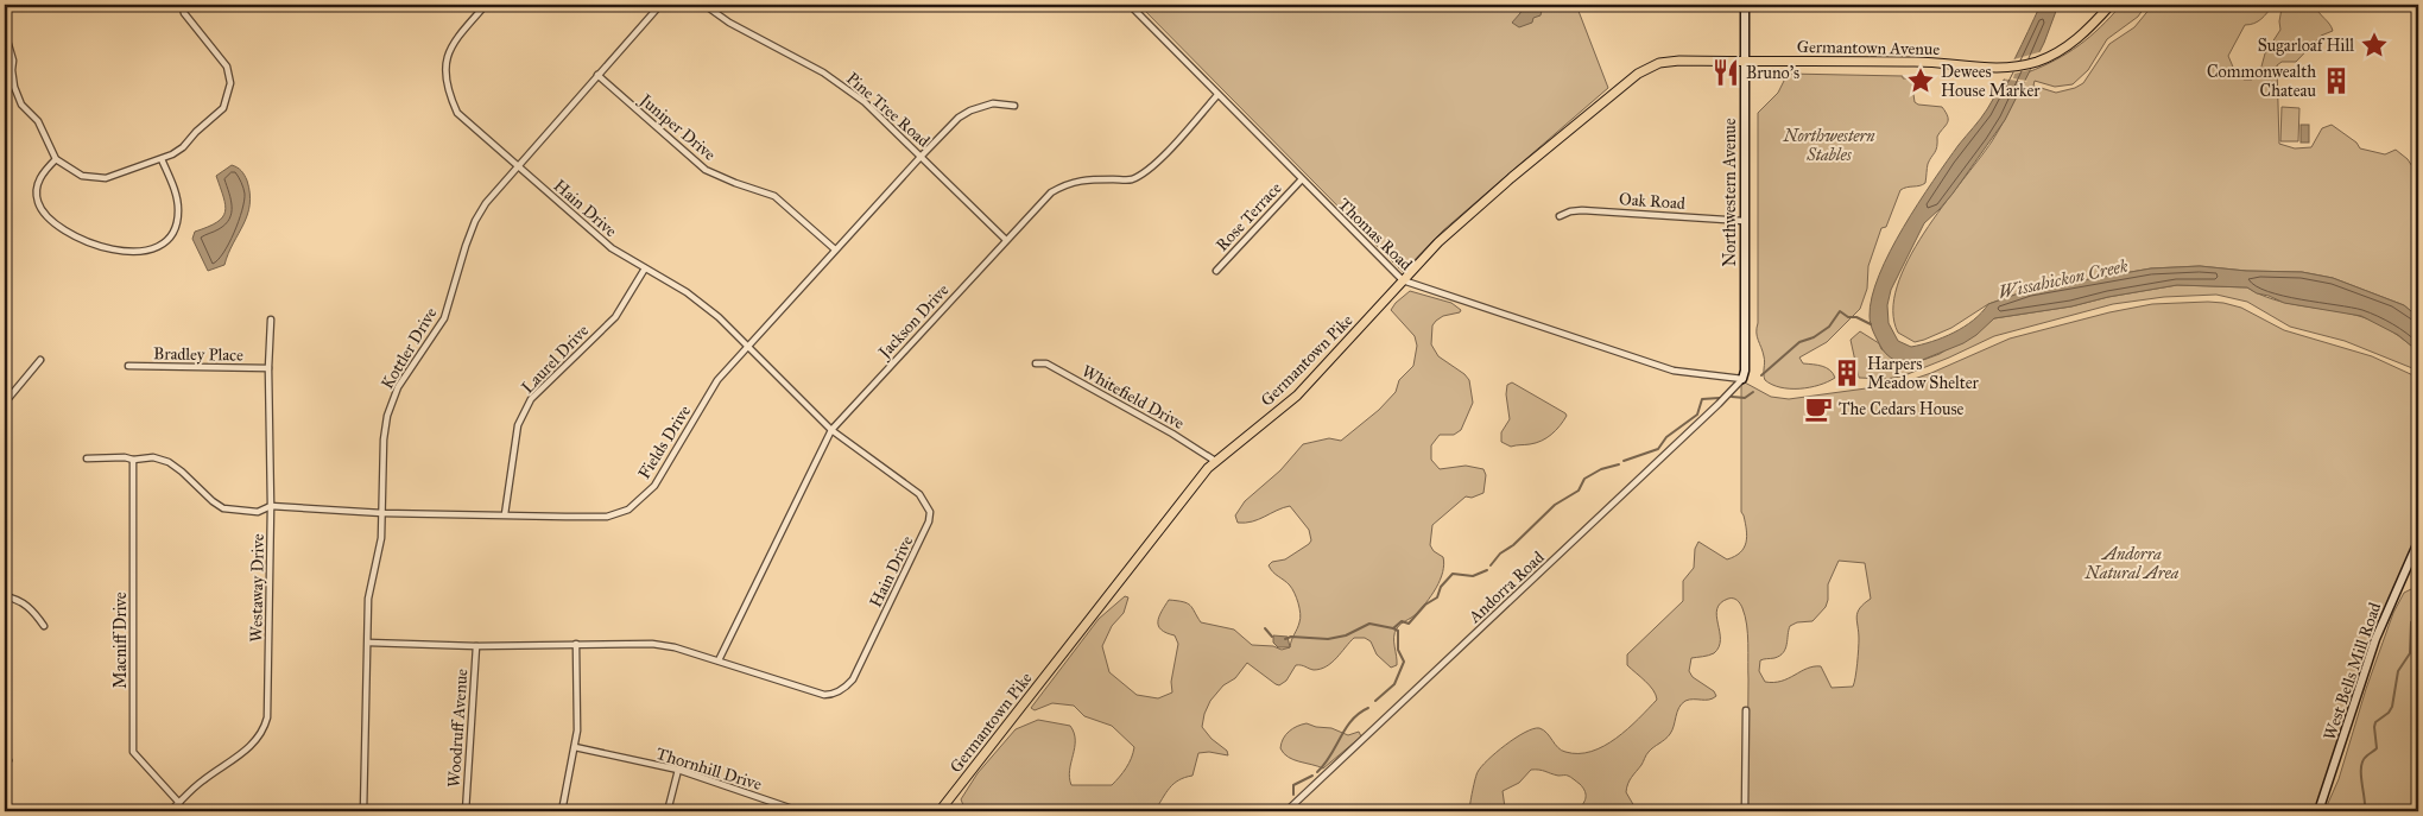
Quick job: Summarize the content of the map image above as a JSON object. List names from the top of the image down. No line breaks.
{"streets":{"main road":["Germantown Avenue","Germantown Pike"],"street":["Pine Tree Road","Juniper Drive","Northwestern Avenue","Oak Road","Hain Drive","Rose Terrace","Thomas Road","Jackson Drive","Kottler Drive","Bradley Place","Laurel Drive","Whitefield Drive","Fields Drive","Andorra Road","Westaway Drive","Macniff Drive","West Bells Mill Road","Woodruff Avenue","Thornhill Drive"]},"crossings":[["Germantown Avenue","Northwestern Avenue"],["Germantown Avenue","Germantown Pike"],["Pine Tree Road","Jackson Drive"],["Pine Tree Road","Fields Drive"],["Juniper Drive","Kottler Drive"],["Juniper Drive","Fields Drive"],["Northwestern Avenue","Oak Road"],["Northwestern Avenue","Thomas Road"],["Northwestern Avenue","Germantown Pike"],["Northwestern Avenue","Andorra Road"],["Hain Drive","Jackson Drive"],["Hain Drive","Kottler Drive"],["Hain Drive","Laurel Drive"],["Hain Drive","Fields Drive"],["Hain Drive","Woodruff Avenue"],["Rose Terrace","Thomas Road"],["Thomas Road","Jackson Drive"],["Thomas Road","Germantown Pike"],["Thomas Road","Andorra Road"],["Kottler Drive","Fields Drive"],["Bradley Place","Westaway Drive"],["Laurel Drive","Fields Drive"],["Germantown Pike","Whitefield Drive"],["Fields Drive","Westaway Drive"],["Fields Drive","Macniff Drive"],["Westaway Drive","Macniff Drive"]],"water":["Wissahickon Creek"],"parks":["Northwestern Stables","Andorra Natural Area"],"places":{"place":["Sugarloaf Hill","Dewees House Marker"],"restaurant":["Bruno's"],"building":["Commonwealth Chateau","Harpers Meadow Shelter"],"cafe":["The Cedars House"]}}
